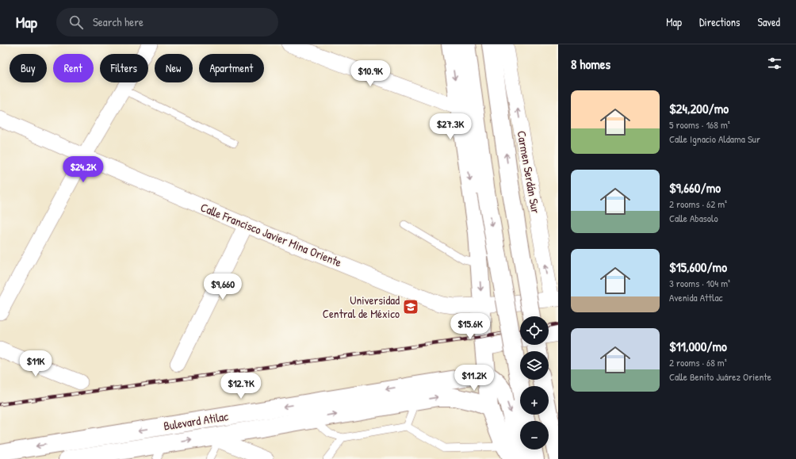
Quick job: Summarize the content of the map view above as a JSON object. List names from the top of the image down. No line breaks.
{"streets":{"main road":["Bulevard Atilac"],"street":["Carmen Serdán Sur","Calle Francisco Javier Mina Oriente"]},"crossings":[["Carmen Serdán Sur","Calle Francisco Javier Mina Oriente"]],"one_way":["Carmen Serdán Sur"],"places":{"school or university":["Universidad Central de México"]},"page":{"header":"Map","search":"Search here","nav":["Map","Directions","Saved"],"heading":"8 homes","chip":["Buy","Rent","Filters","New","Apartment"],"price":["$10.9K","$27.3K","$24.2K","$9,660","$15.6K","$11K","$11.2K","$12.7K"],"list":[{"name":"$24,200/mo","note":"5 rooms · 168 m² · Calle Ignacio Aldama Sur"},{"name":"$9,660/mo","note":"2 rooms · 62 m² · Calle Abasolo"},{"name":"$15,600/mo","note":"3 rooms · 104 m² · Avenida Attlac"},{"name":"$11,000/mo","note":"2 rooms · 68 m² · Calle Benito Juárez Oriente"}],"map_buttons":["+","−"]}}
